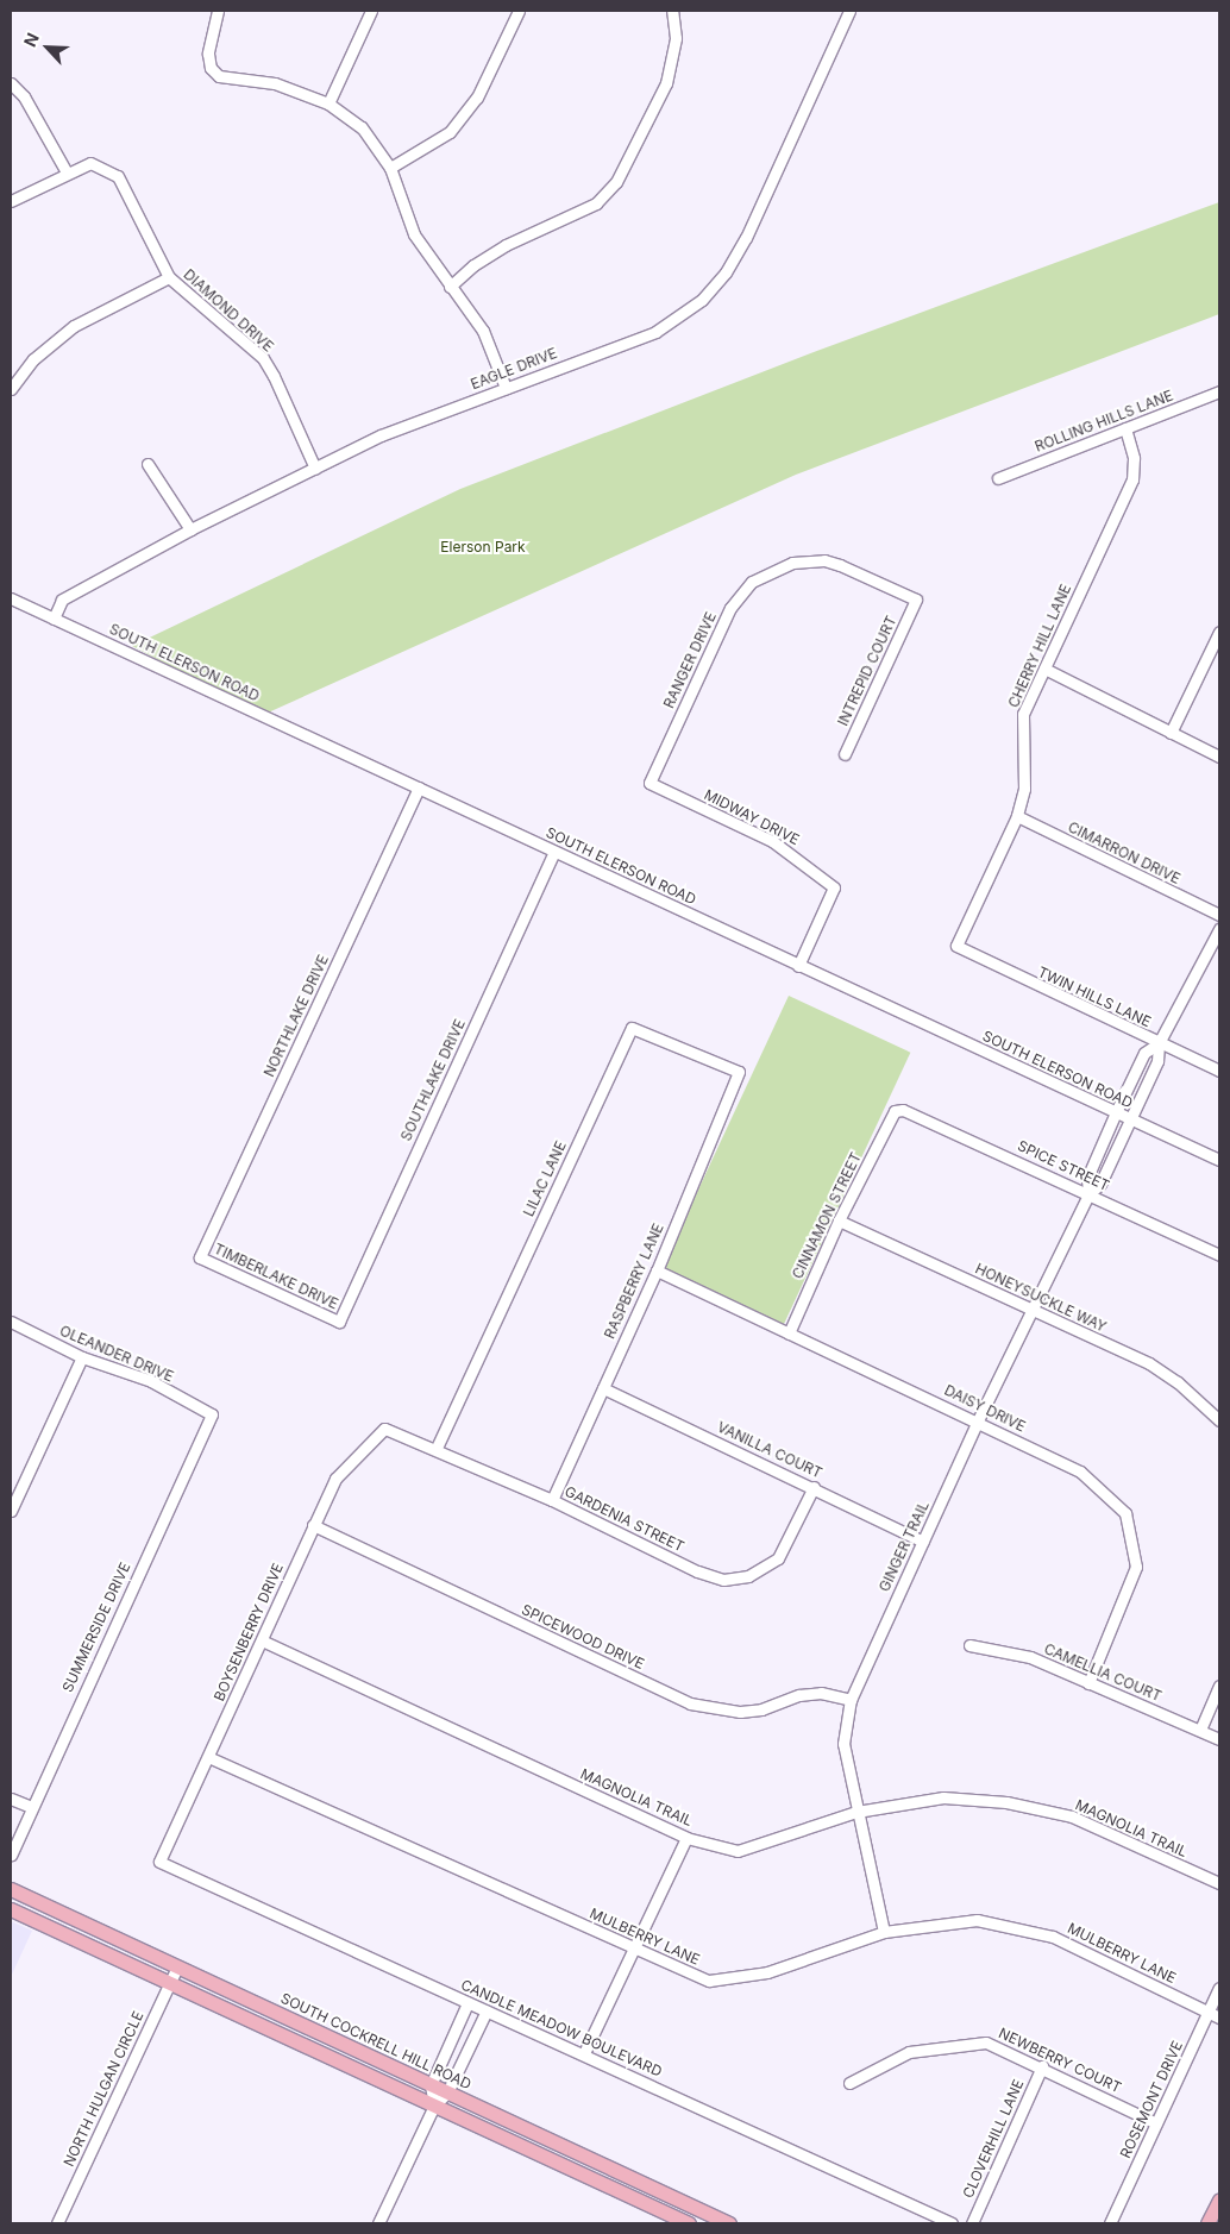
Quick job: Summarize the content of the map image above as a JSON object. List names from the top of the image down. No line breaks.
{"streets":{"main road":["SOUTH COCKRELL HILL ROAD"],"street":["DIAMOND DRIVE","EAGLE DRIVE","ROLLING HILLS LANE","CHERRY HILL LANE","RANGER DRIVE","SOUTH ELERSON ROAD","INTREPID COURT","MIDWAY DRIVE","CIMARRON DRIVE","TWIN HILLS LANE","NORTHLAKE DRIVE","SOUTHLAKE DRIVE","SPICE STREET","LILAC LANE","CINNAMON STREET","TIMBERLAKE DRIVE","RASPBERRY LANE","HONEYSUCKLE WAY","OLEANDER DRIVE","DAISY DRIVE","VANILLA COURT","GARDENIA STREET","GINGER TRAIL","SUMMERSIDE DRIVE","BOYSENBERRY DRIVE","SPICEWOOD DRIVE","CAMELLIA COURT","MAGNOLIA TRAIL","MULBERRY LANE","CANDLE MEADOW BOULEVARD","NEWBERRY COURT","NORTH HULGAN CIRCLE","ROSEMONT DRIVE","CLOVERHILL LANE"]},"crossings":[["DIAMOND DRIVE","EAGLE DRIVE"],["EAGLE DRIVE","SOUTH ELERSON ROAD"],["ROLLING HILLS LANE","CHERRY HILL LANE"],["CHERRY HILL LANE","CIMARRON DRIVE"],["CHERRY HILL LANE","TWIN HILLS LANE"],["RANGER DRIVE","INTREPID COURT"],["RANGER DRIVE","MIDWAY DRIVE"],["SOUTH ELERSON ROAD","MIDWAY DRIVE"],["SOUTH ELERSON ROAD","NORTHLAKE DRIVE"],["SOUTH ELERSON ROAD","SOUTHLAKE DRIVE"],["SOUTH ELERSON ROAD","GINGER TRAIL"],["TWIN HILLS LANE","GINGER TRAIL"],["NORTHLAKE DRIVE","TIMBERLAKE DRIVE"],["SOUTHLAKE DRIVE","TIMBERLAKE DRIVE"],["SPICE STREET","CINNAMON STREET"],["SPICE STREET","GINGER TRAIL"],["LILAC LANE","RASPBERRY LANE"],["LILAC LANE","GARDENIA STREET"],["CINNAMON STREET","HONEYSUCKLE WAY"],["CINNAMON STREET","DAISY DRIVE"],["RASPBERRY LANE","DAISY DRIVE"],["RASPBERRY LANE","VANILLA COURT"],["RASPBERRY LANE","GARDENIA STREET"],["HONEYSUCKLE WAY","GINGER TRAIL"],["OLEANDER DRIVE","SUMMERSIDE DRIVE"],["DAISY DRIVE","GINGER TRAIL"],["DAISY DRIVE","CAMELLIA COURT"],["VANILLA COURT","GARDENIA STREET"],["VANILLA COURT","GINGER TRAIL"],["GARDENIA STREET","BOYSENBERRY DRIVE"],["GINGER TRAIL","SPICEWOOD DRIVE"],["GINGER TRAIL","MAGNOLIA TRAIL"],["GINGER TRAIL","MULBERRY LANE"],["BOYSENBERRY DRIVE","SPICEWOOD DRIVE"],["BOYSENBERRY DRIVE","MAGNOLIA TRAIL"],["BOYSENBERRY DRIVE","MULBERRY LANE"],["BOYSENBERRY DRIVE","CANDLE MEADOW BOULEVARD"],["MULBERRY LANE","ROSEMONT DRIVE"],["SOUTH COCKRELL HILL ROAD","NORTH HULGAN CIRCLE"],["NEWBERRY COURT","ROSEMONT DRIVE"],["NEWBERRY COURT","CLOVERHILL LANE"]],"parks":["Elerson Park"],"north":"top left"}
